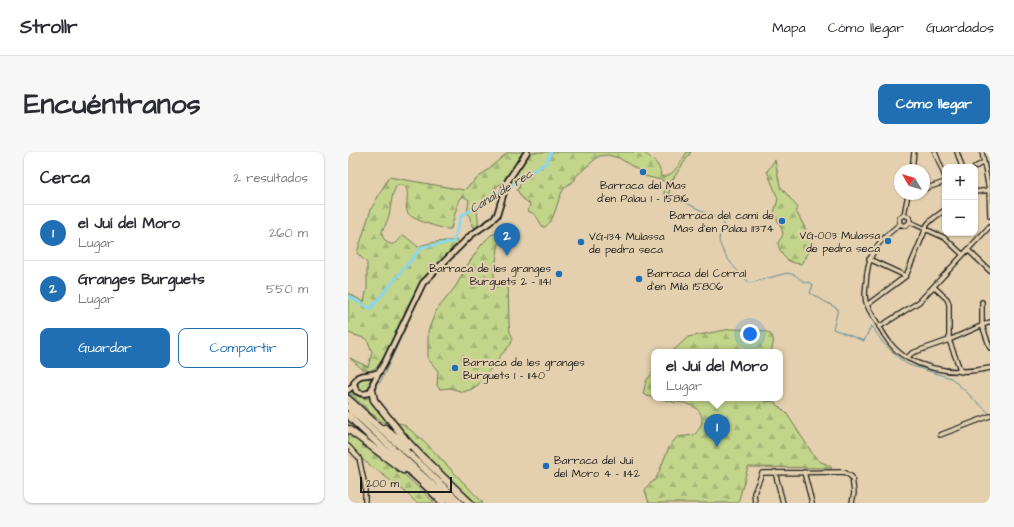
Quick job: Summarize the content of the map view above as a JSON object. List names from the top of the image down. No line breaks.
{"water":["Canal de rec"],"places":["Barraca del Mas d'en Palau 1 - 15816","Barraca del camí de Mas d'en Palau 11374","VG-003 Mulassa de pedra seca","VG-134 Mulassa de pedra seca","Barraca de les granges Burguets 2 - 1141","Barraca del Corral d'en Milà 15806","Barraca de les granges Burguets 1 - 1140","Barraca del Juí del Moro 4 - 1142"],"scale_bar":"200 m","north":"top left","page":{"header":"Strollr","nav":["Mapa","Cómo llegar","Guardados"],"buttons":["Cómo llegar",["Guardar","Compartir"]],"title":"Encuéntranos","heading":["Cerca","2 resultados"],"map_buttons":["+","−"],"list":[{"mark":"1","name":"el Juí del Moro","note":"Lugar","value":"260 m"},{"mark":"2","name":"Granges Burguets","note":"Lugar","value":"550 m"}],"pins":["2","1"],"popup":["el Juí del Moro","Lugar"],"scale":"200 m"}}
